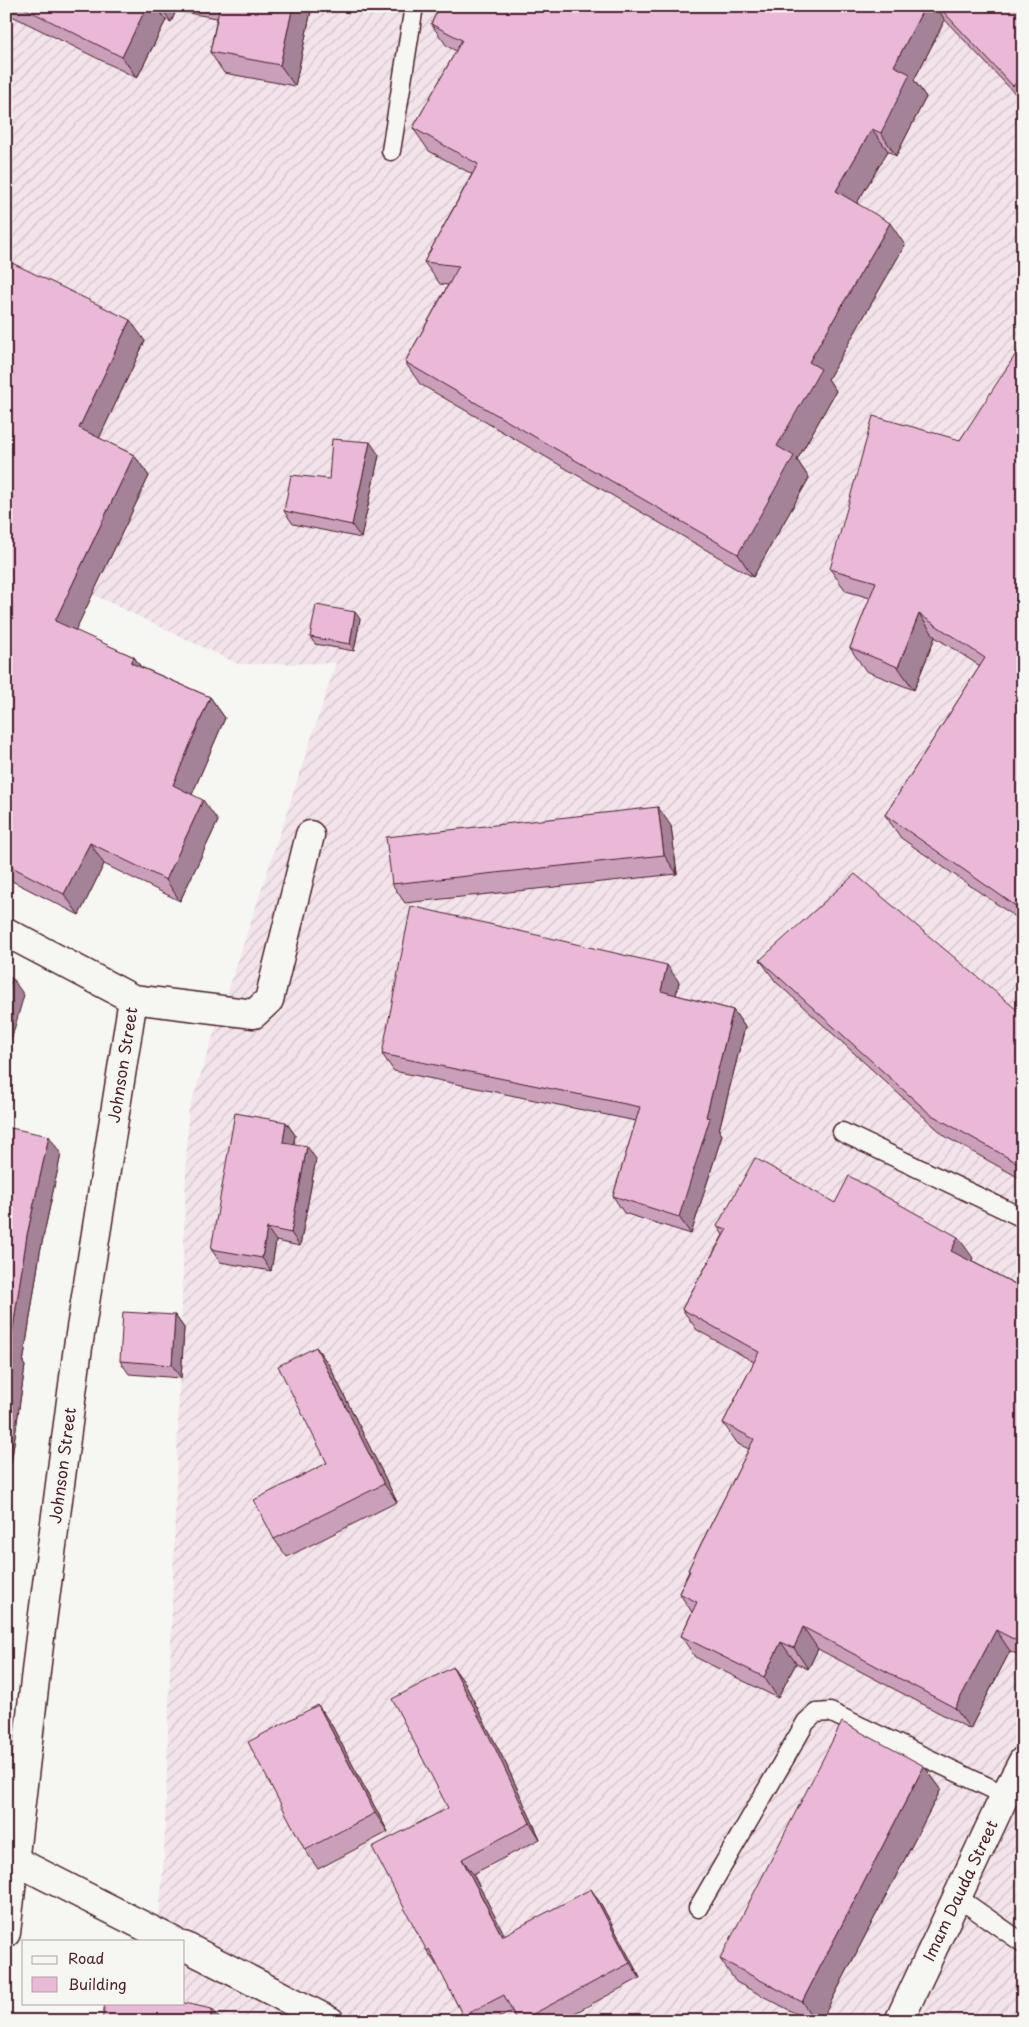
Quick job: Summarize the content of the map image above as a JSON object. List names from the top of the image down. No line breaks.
{"streets":{"street":["Johnson Street","Imam Dauda Street"]},"legend":["Road","Building"]}
